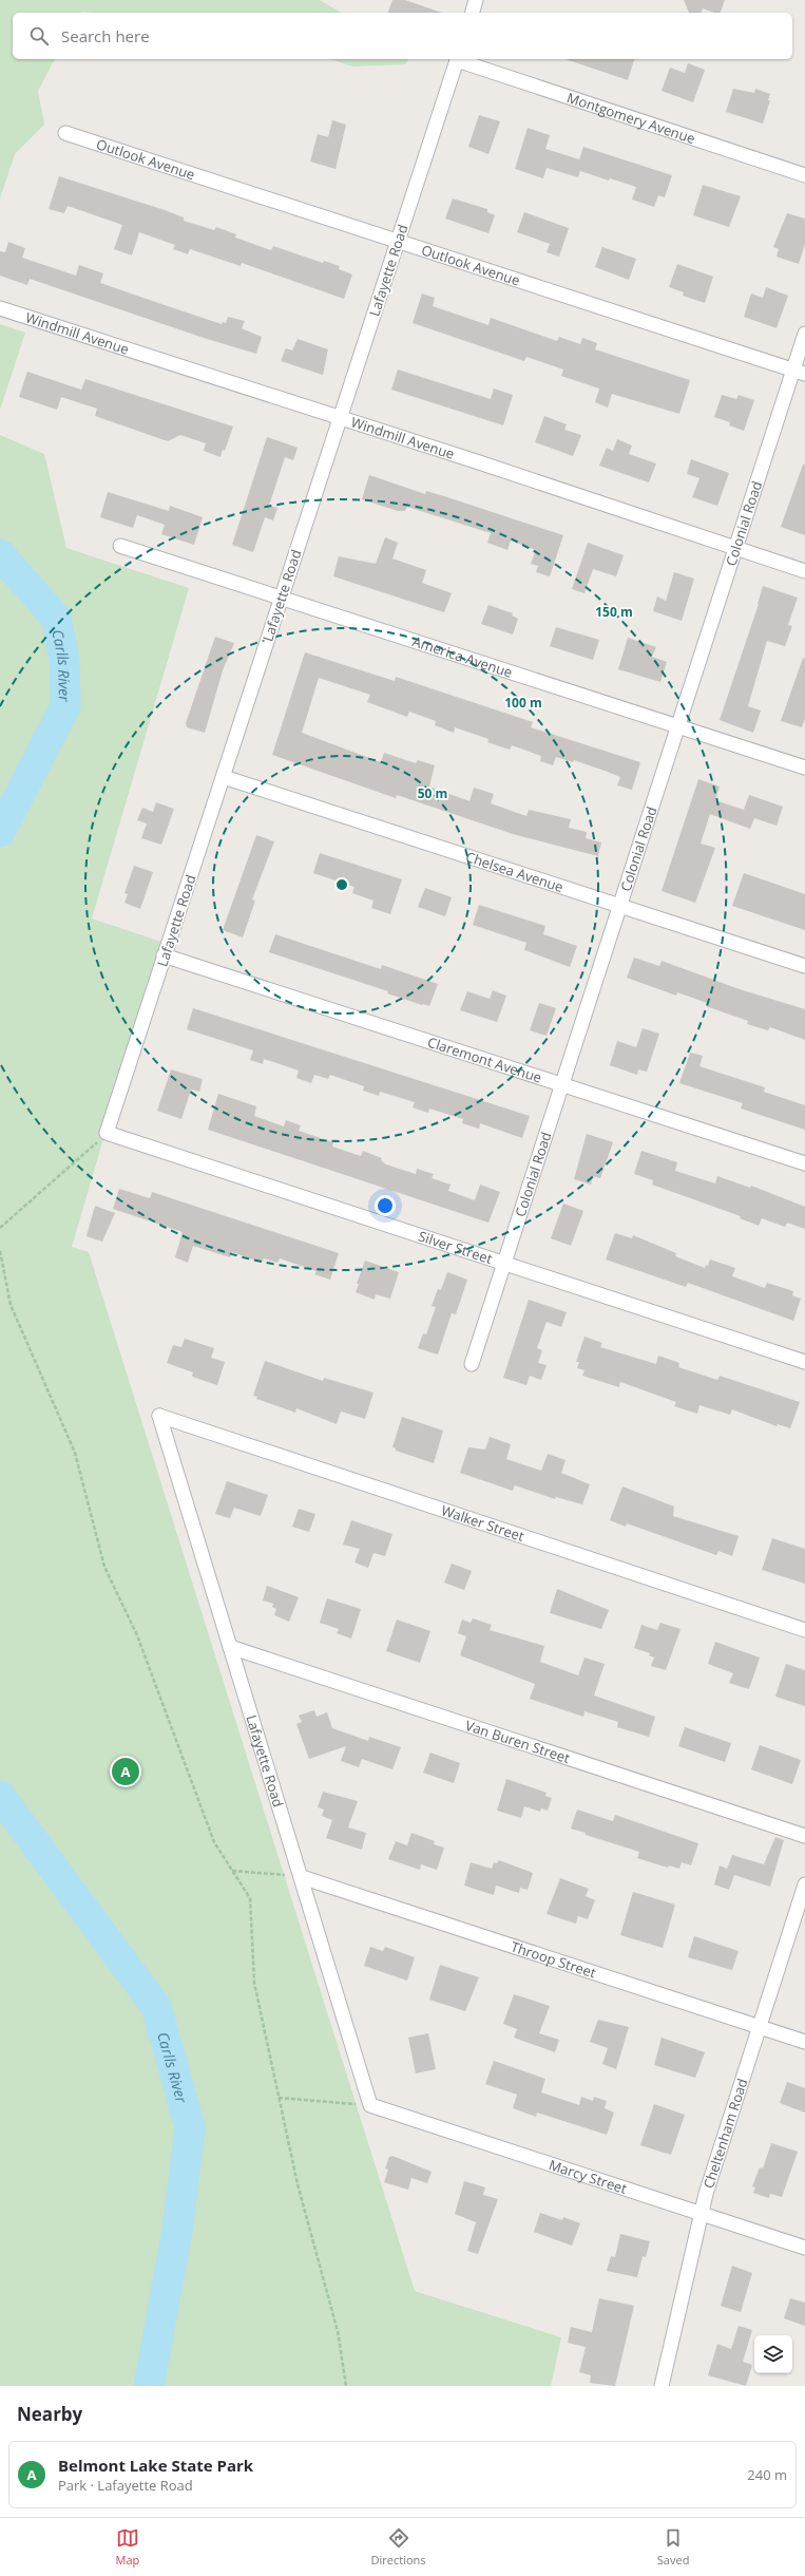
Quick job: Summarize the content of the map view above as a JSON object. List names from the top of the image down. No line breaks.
{"streets":{"street":["Montgomery Avenue","Outlook Avenue","Lafayette Road","Windmill Avenue","Colonial Road","America Avenue","Chelsea Avenue","Claremont Avenue","Silver Street","Walker Street","Van Buren Street","Throop Street","Cheltenham Road","Marcy Street"]},"crossings":[["Outlook Avenue","Lafayette Road"],["Outlook Avenue","Colonial Road"],["Lafayette Road","Windmill Avenue"],["Lafayette Road","America Avenue"],["Lafayette Road","Chelsea Avenue"],["Lafayette Road","Claremont Avenue"],["Lafayette Road","Silver Street"],["Lafayette Road","Walker Street"],["Lafayette Road","Van Buren Street"],["Lafayette Road","Throop Street"],["Lafayette Road","Marcy Street"],["Windmill Avenue","Colonial Road"],["Colonial Road","America Avenue"],["Colonial Road","Chelsea Avenue"],["Colonial Road","Claremont Avenue"],["Colonial Road","Silver Street"],["Throop Street","Cheltenham Road"],["Cheltenham Road","Marcy Street"]],"water":["Carlls River"],"page":{"search":"Search here","pins":"A","heading":"Nearby","list":[{"mark":"A","name":"Belmont Lake State Park","note":"Park · Lafayette Road","value":"240 m"}],"nav":["Map","Directions","Saved"]},"rings":["150 m","100 m","50 m"]}
